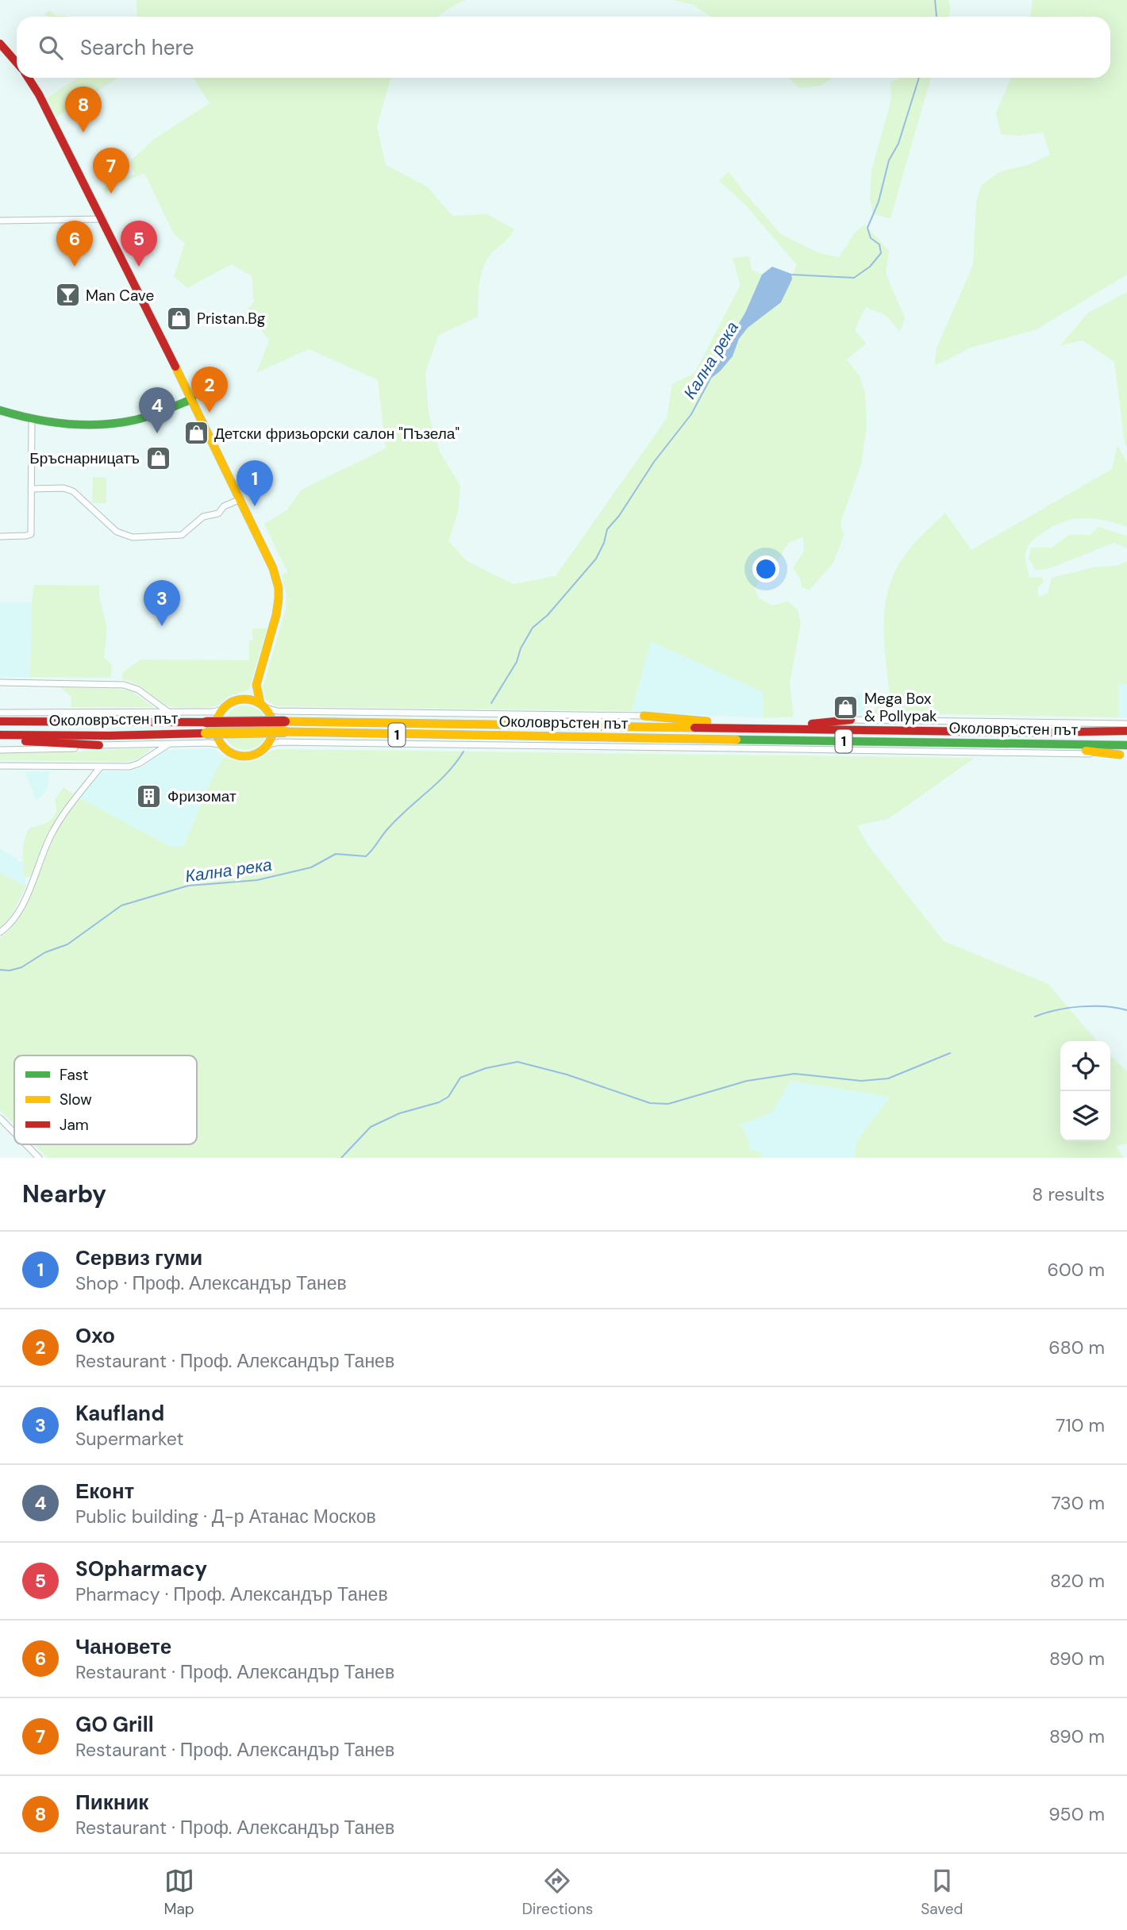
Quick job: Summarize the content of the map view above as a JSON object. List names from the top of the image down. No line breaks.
{"streets":{"main road":["Околовръстен път","1"]},"water":["Кална река"],"places":{"bar":["Man Cave"],"shop":["Pristan.Bg","Детски фризьорски салон \"Пъзела\"","Бръснарницатъ","Mega Box & Pollypak"],"building":["Фризомат"]},"legend":["Fast","Slow","Jam"],"page":{"search":"Search here","pins":["8","7","5","6","2","4","1","3"],"heading":["Nearby","8 results"],"list":[{"mark":"1","name":"Сервиз гуми","note":"Shop · Проф. Александър Танев","value":"600 m"},{"mark":"2","name":"Охо","note":"Restaurant · Проф. Александър Танев","value":"680 m"},{"mark":"3","name":"Kaufland","note":"Supermarket","value":"710 m"},{"mark":"4","name":"Еконт","note":"Public building · Д-р Атанас Москов","value":"730 m"},{"mark":"5","name":"SOpharmacy","note":"Pharmacy · Проф. Александър Танев","value":"820 m"},{"mark":"6","name":"Чановете","note":"Restaurant · Проф. Александър Танев","value":"890 m"},{"mark":"7","name":"GO Grill","note":"Restaurant · Проф. Александър Танев","value":"890 m"},{"mark":"8","name":"Пикник","note":"Restaurant · Проф. Александър Танев","value":"950 m"}],"nav":["Map","Directions","Saved"]}}
